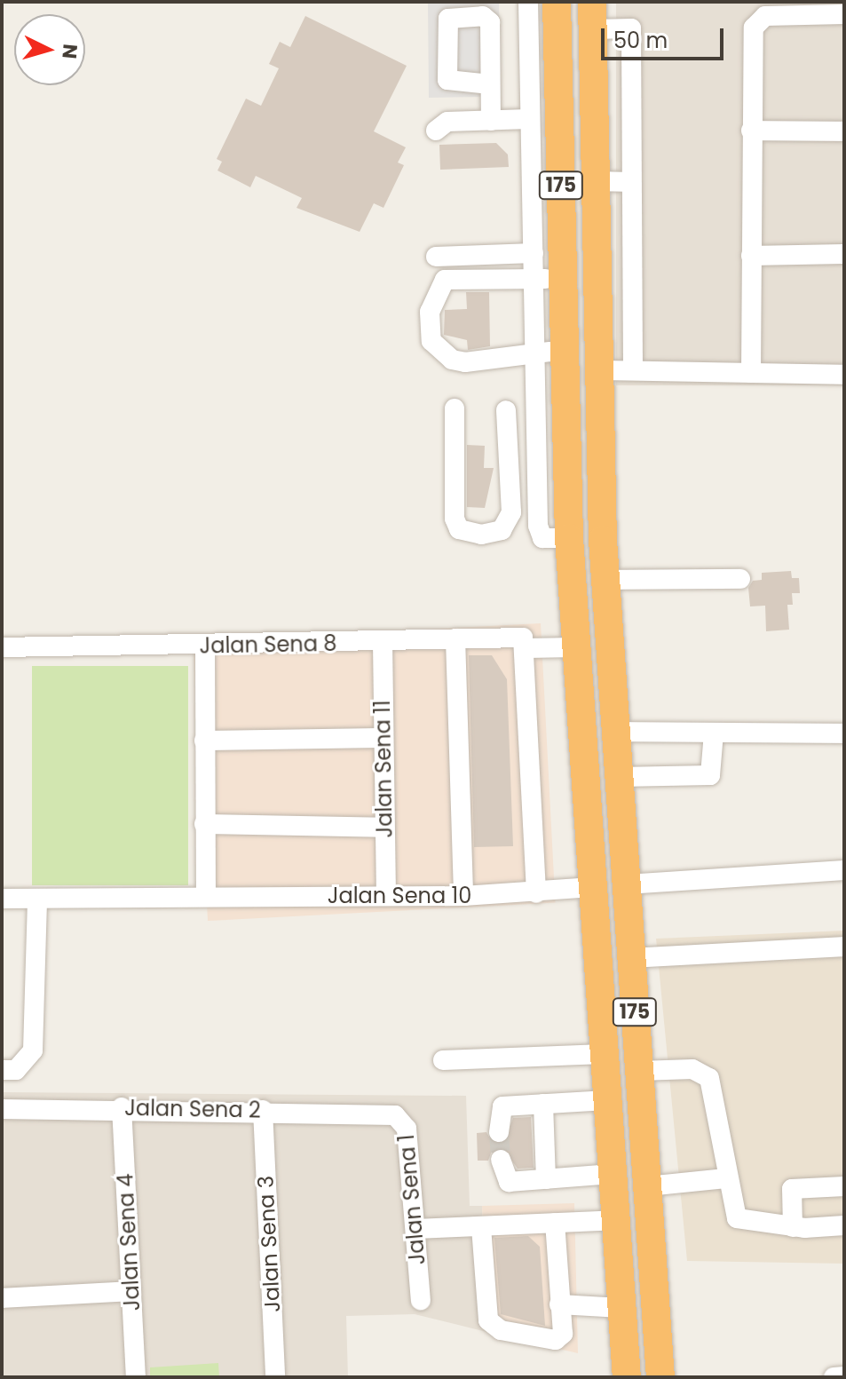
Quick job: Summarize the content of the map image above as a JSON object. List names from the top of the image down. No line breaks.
{"streets":{"highway":["175"],"street":["Jalan Sena 8","Jalan Sena 11","Jalan Sena 10","Jalan Sena 2","Jalan Sena 1","Jalan Sena 4","Jalan Sena 3"]},"crossings":[["175","Jalan Sena 10"],["Jalan Sena 8","Jalan Sena 11"],["Jalan Sena 11","Jalan Sena 10"],["Jalan Sena 2","Jalan Sena 1"],["Jalan Sena 2","Jalan Sena 4"],["Jalan Sena 2","Jalan Sena 3"]],"scale_bar":"50 m","north":"right"}
